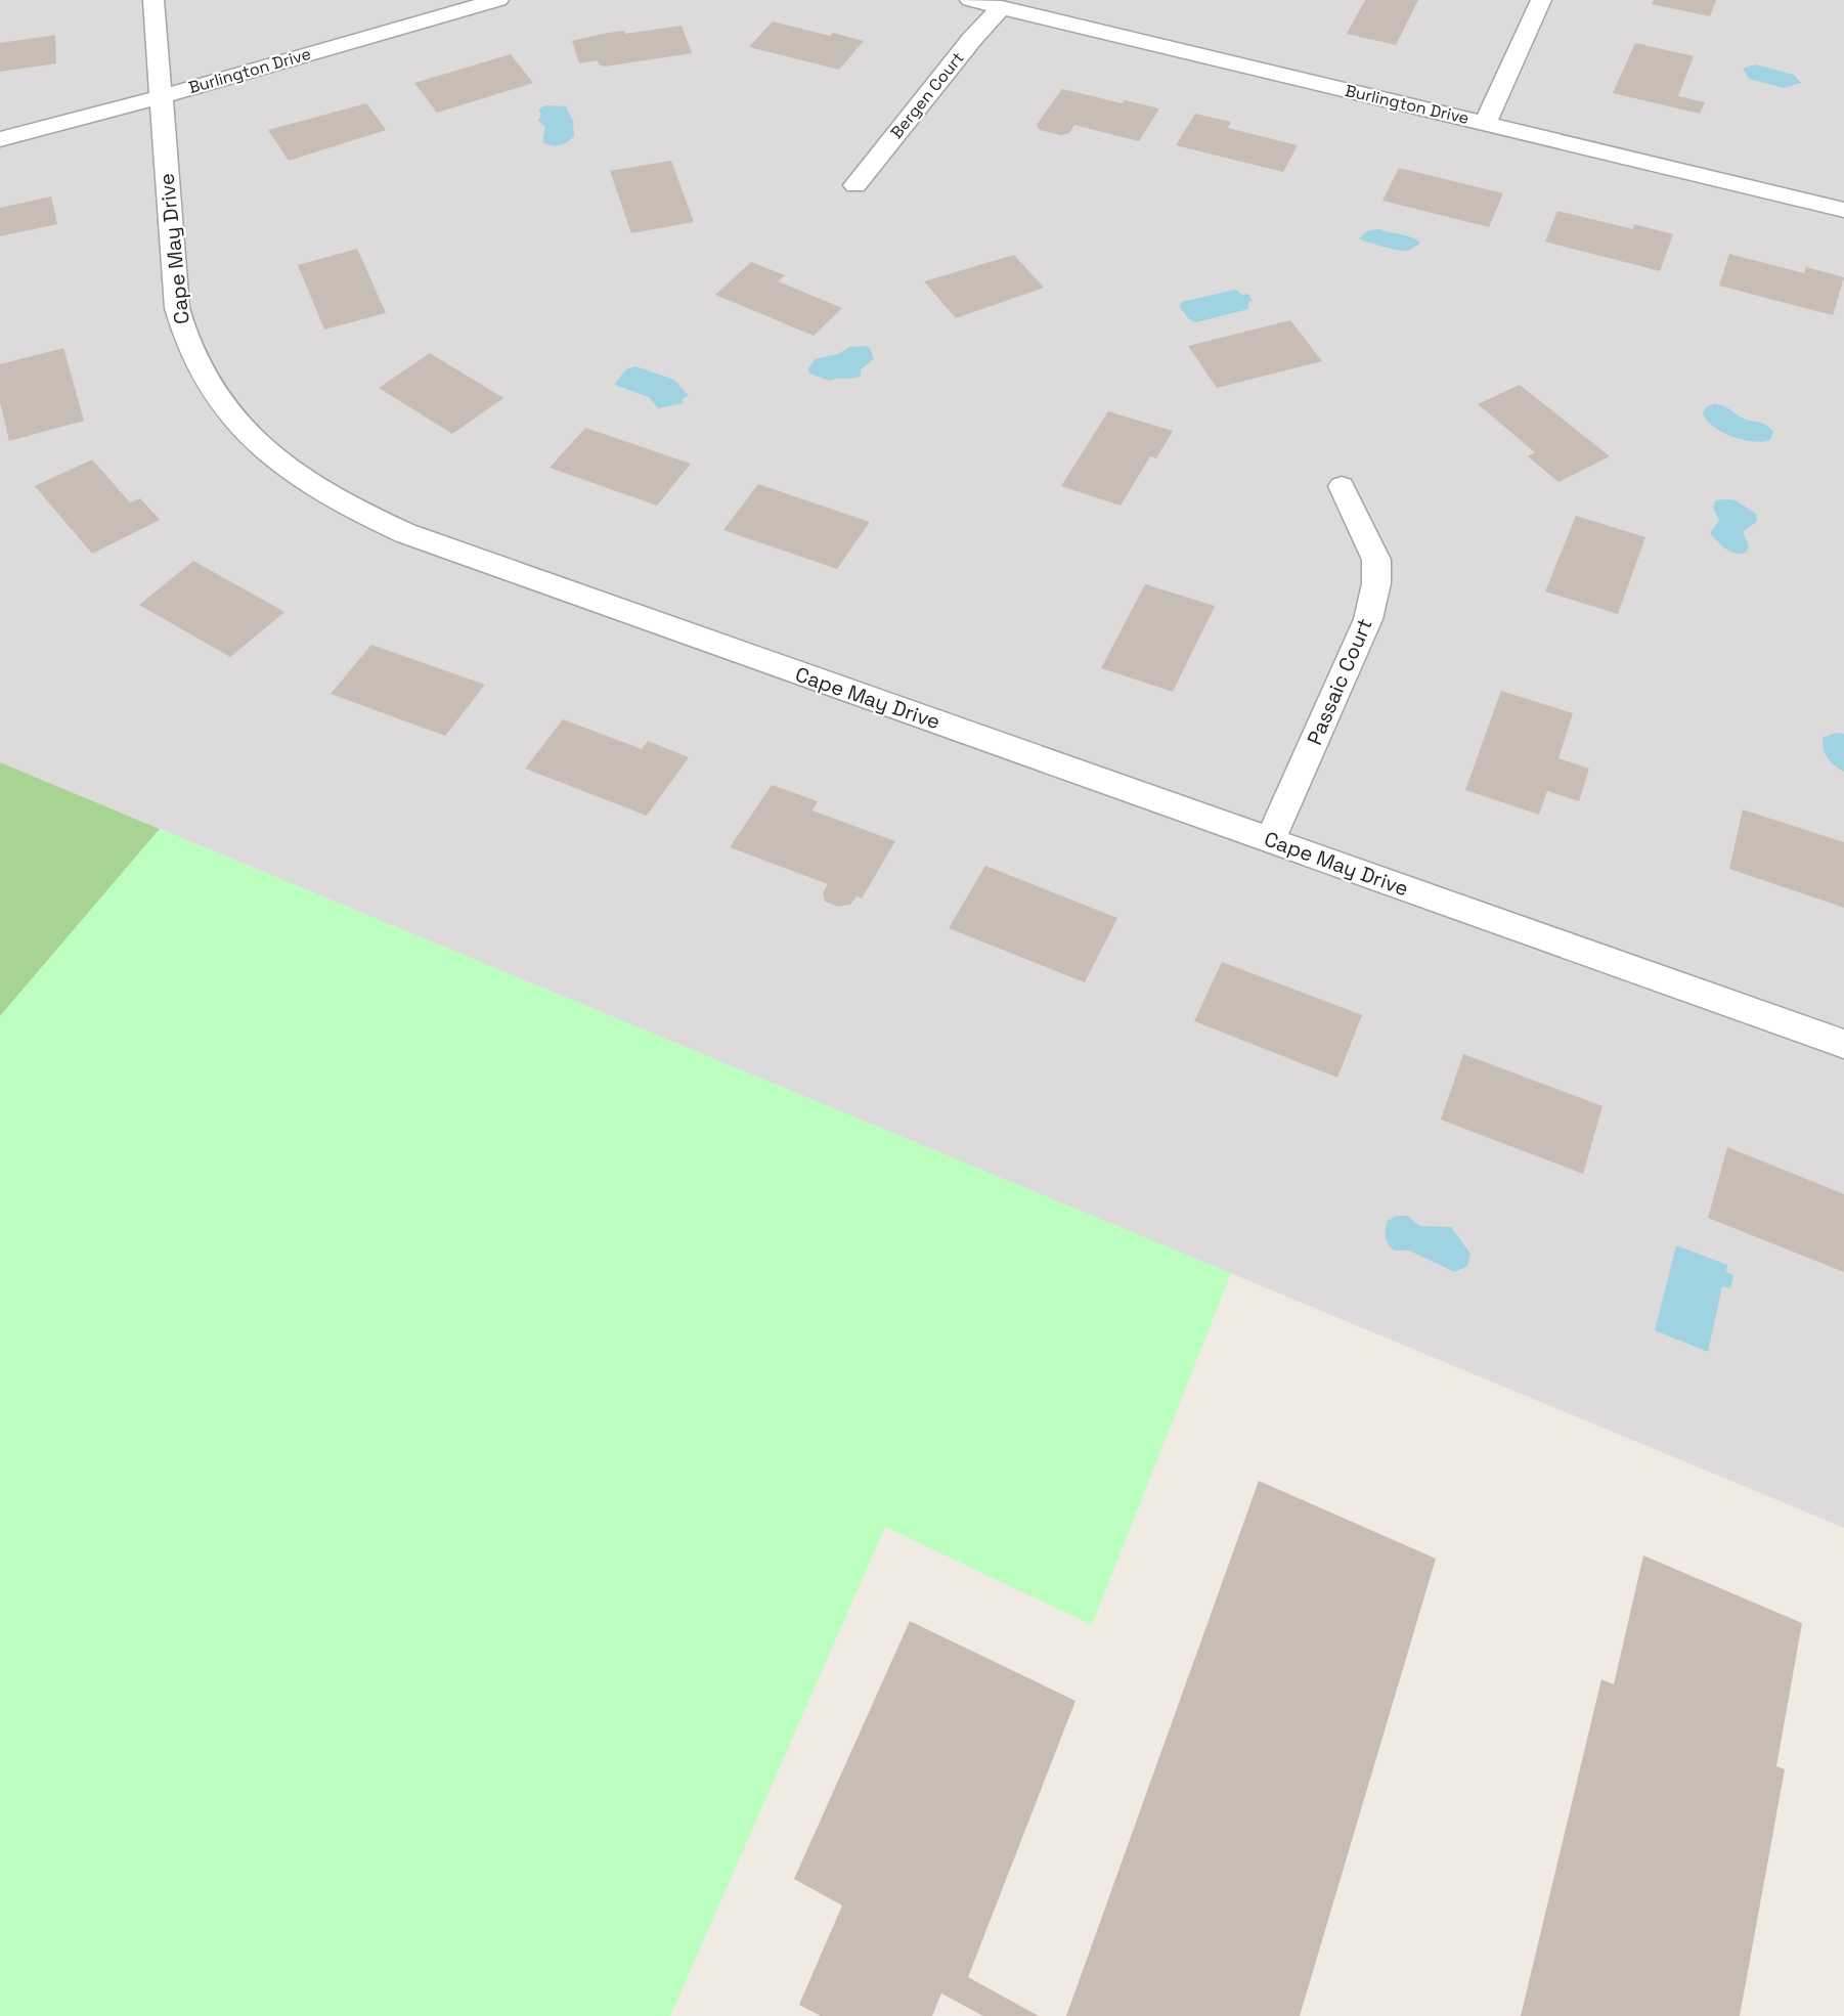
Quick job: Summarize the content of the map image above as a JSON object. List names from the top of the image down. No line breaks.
{"streets":{"street":["Burlington Drive","Bergen Court","Cape May Drive","Passaic Court"]},"crossings":[["Burlington Drive","Bergen Court"],["Burlington Drive","Cape May Drive"],["Cape May Drive","Passaic Court"]]}
